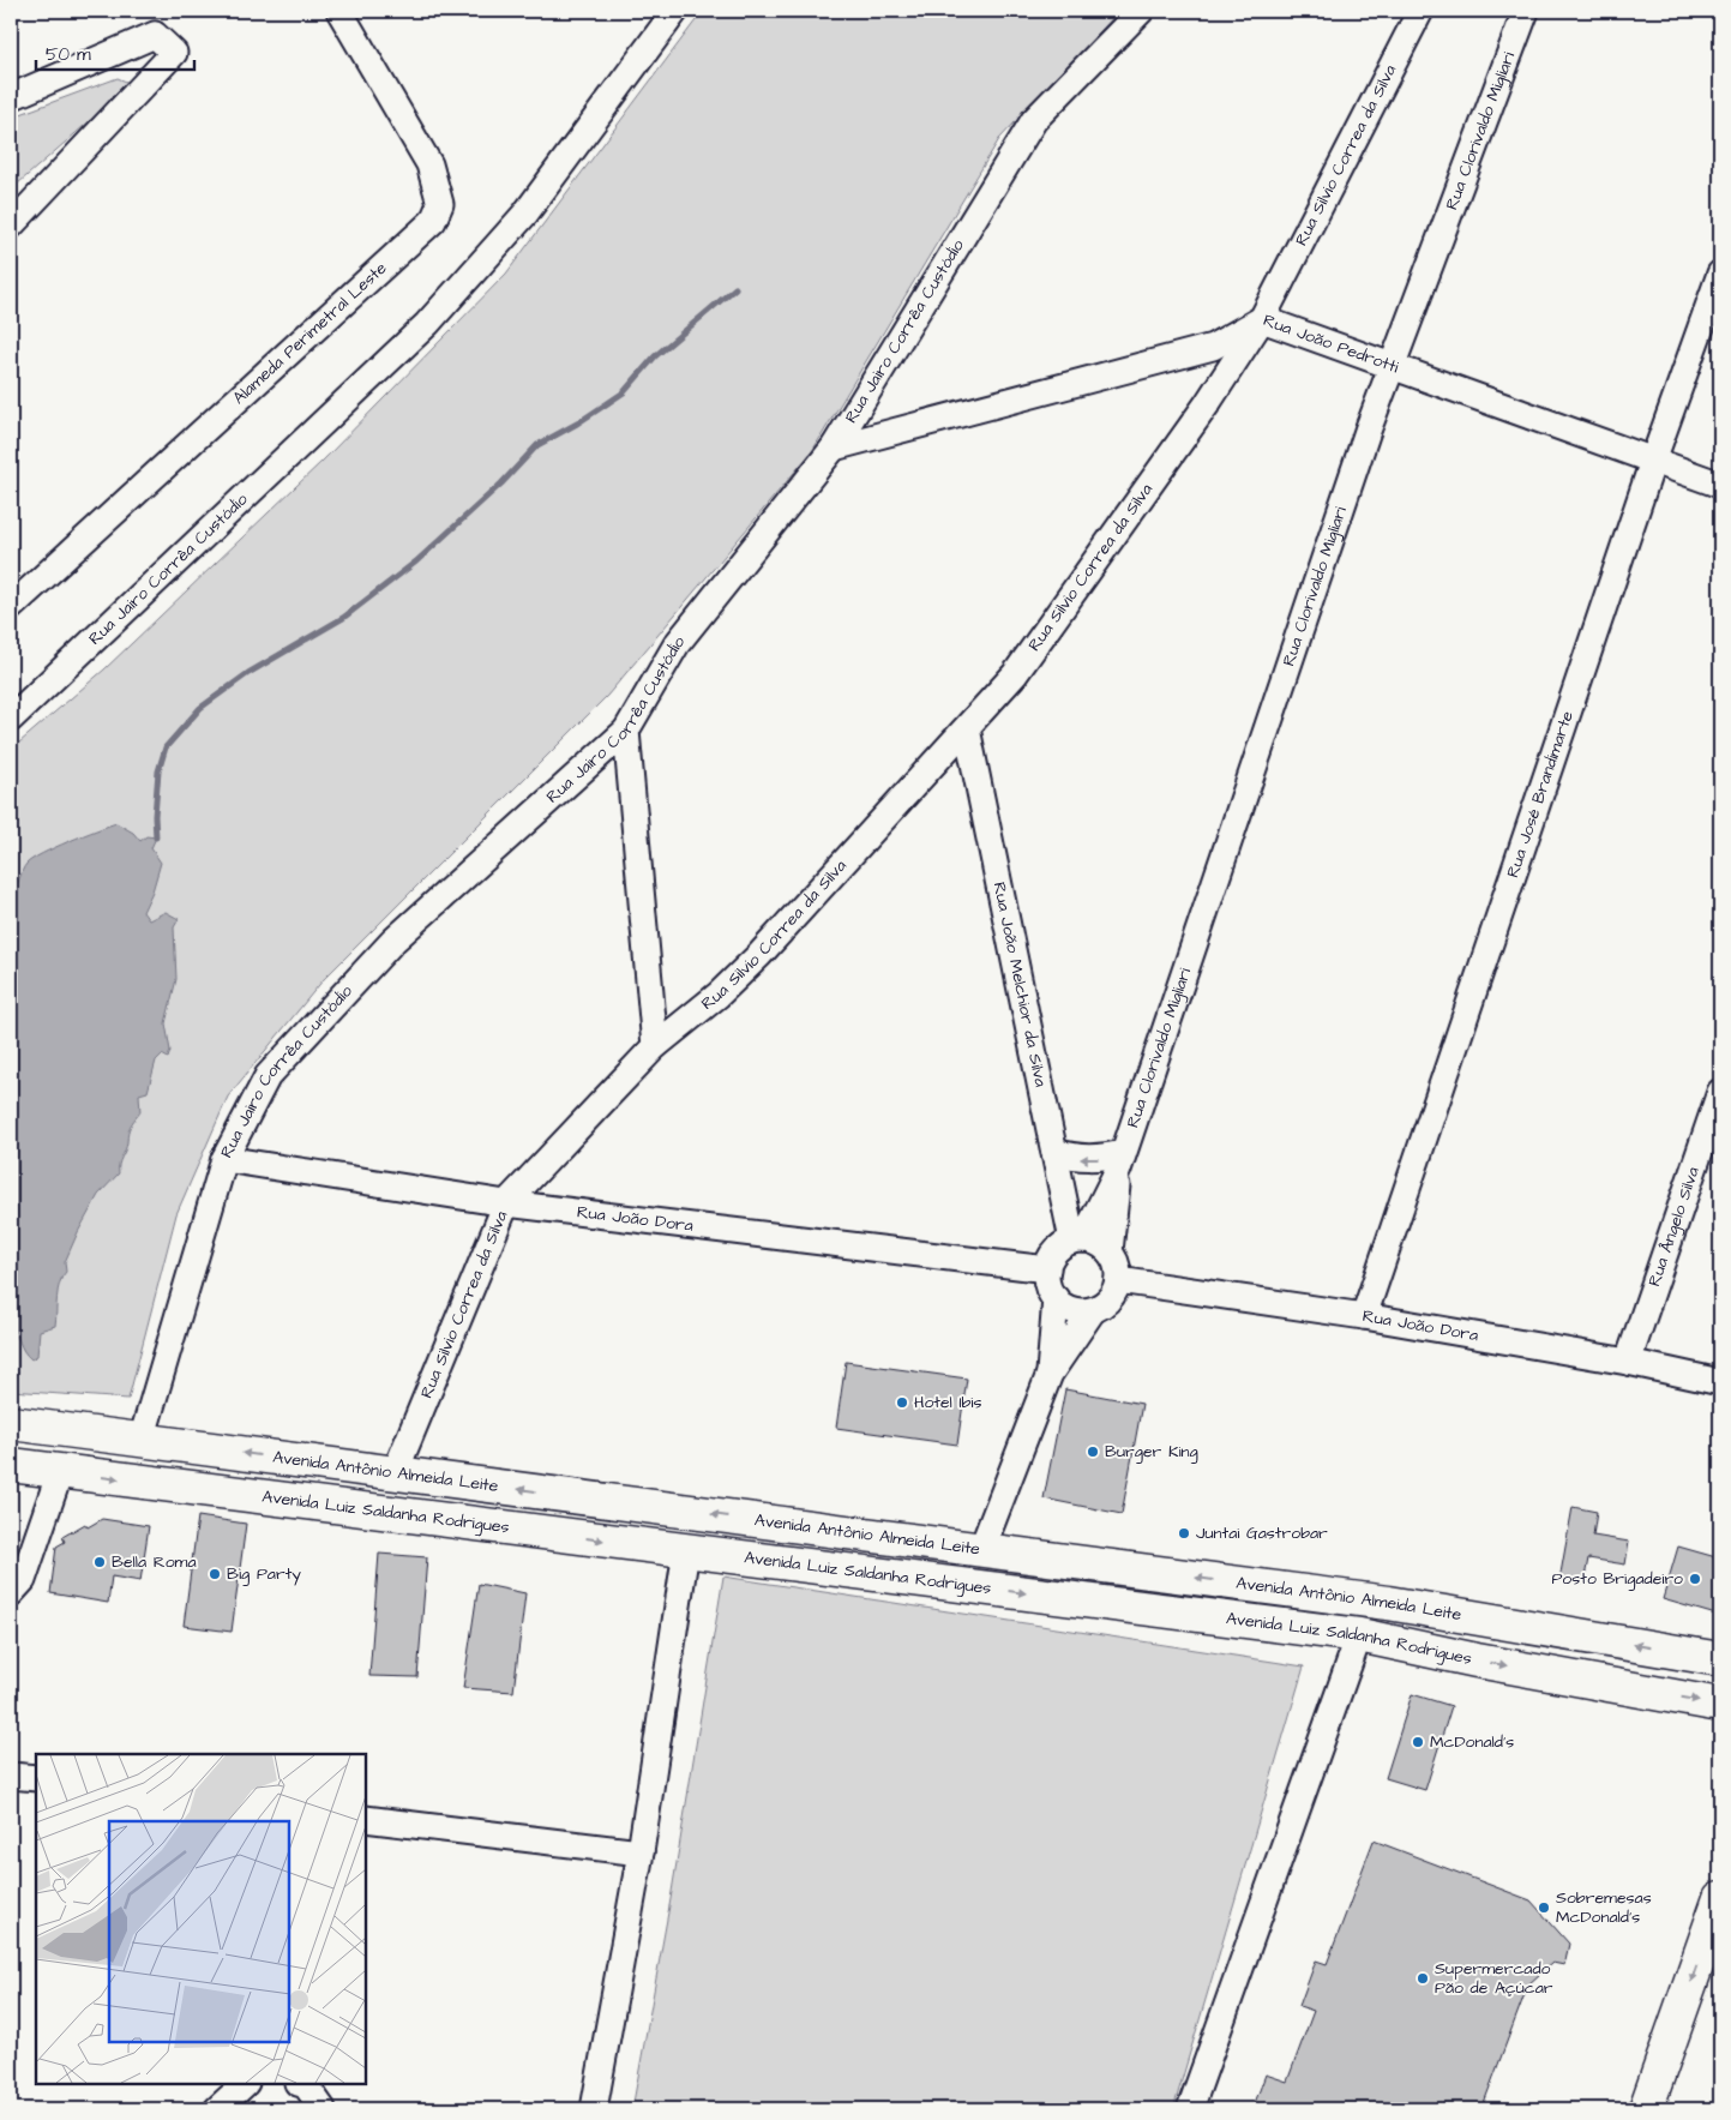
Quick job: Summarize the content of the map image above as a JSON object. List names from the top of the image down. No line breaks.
{"streets":{"main road":["Avenida Antônio Almeida Leite","Avenida Luiz Saldanha Rodrigues"],"street":["Rua Clorivaldo Migliari","Rua Silvio Correa da Silva","Rua Jairo Corrêa Custódio","Alameda Perimetral Leste","Rua João Pedrotti","Rua José Brandimarte","Rua João Melchior da Silva","Rua João Dora","Rua Ângelo Silva"]},"crossings":[["Rua Clorivaldo Migliari","Rua João Pedrotti"],["Rua Clorivaldo Migliari","Rua João Melchior da Silva"],["Rua Clorivaldo Migliari","Rua João Dora"],["Rua Silvio Correa da Silva","Rua João Pedrotti"],["Rua Silvio Correa da Silva","Rua João Melchior da Silva"],["Rua Silvio Correa da Silva","Rua João Dora"],["Rua Silvio Correa da Silva","Avenida Antônio Almeida Leite"],["Rua Jairo Corrêa Custódio","Rua João Pedrotti"],["Rua Jairo Corrêa Custódio","Rua João Dora"],["Rua Jairo Corrêa Custódio","Avenida Antônio Almeida Leite"],["Rua João Pedrotti","Rua José Brandimarte"],["Rua José Brandimarte","Rua João Dora"],["Rua João Melchior da Silva","Rua João Dora"],["Rua João Dora","Rua Ângelo Silva"]],"one_way":["Avenida Antônio Almeida Leite","Avenida Luiz Saldanha Rodrigues"],"places":["Hotel Ibis","Burger King","Juntai Gastrobar","Bella Roma","Big Party","Posto Brigadeiro","McDonald's","Sobremesas McDonald's","Supermercado Pão de Açúcar"],"scale_bar":"50 m"}
